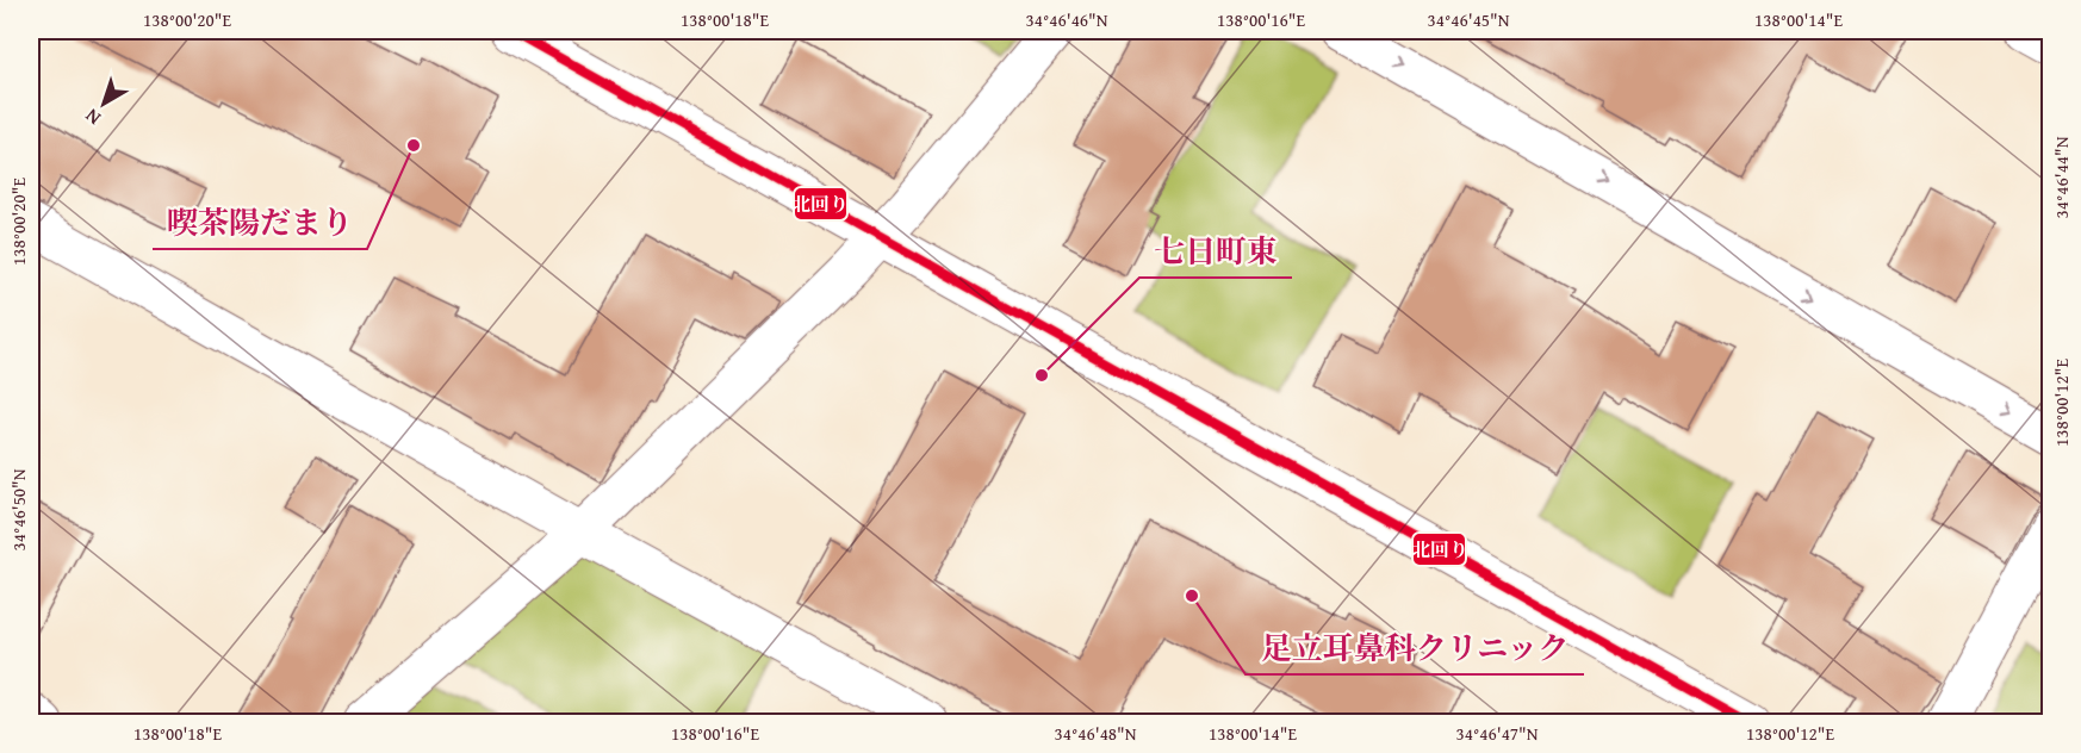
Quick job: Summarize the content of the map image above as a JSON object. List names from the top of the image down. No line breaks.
{"places":["喫茶陽だまり","七日町東","足立耳鼻科クリニック"],"lines":["transit line 北回り"],"north":"bottom left","coordinates":["138°00'20\"E","138°00'18\"E","34°46'46\"N","138°00'16\"E","34°46'45\"N","138°00'14\"E","34°46'44\"N","138°00'12\"E","34°46'50\"N","34°46'48\"N","34°46'47\"N"]}
